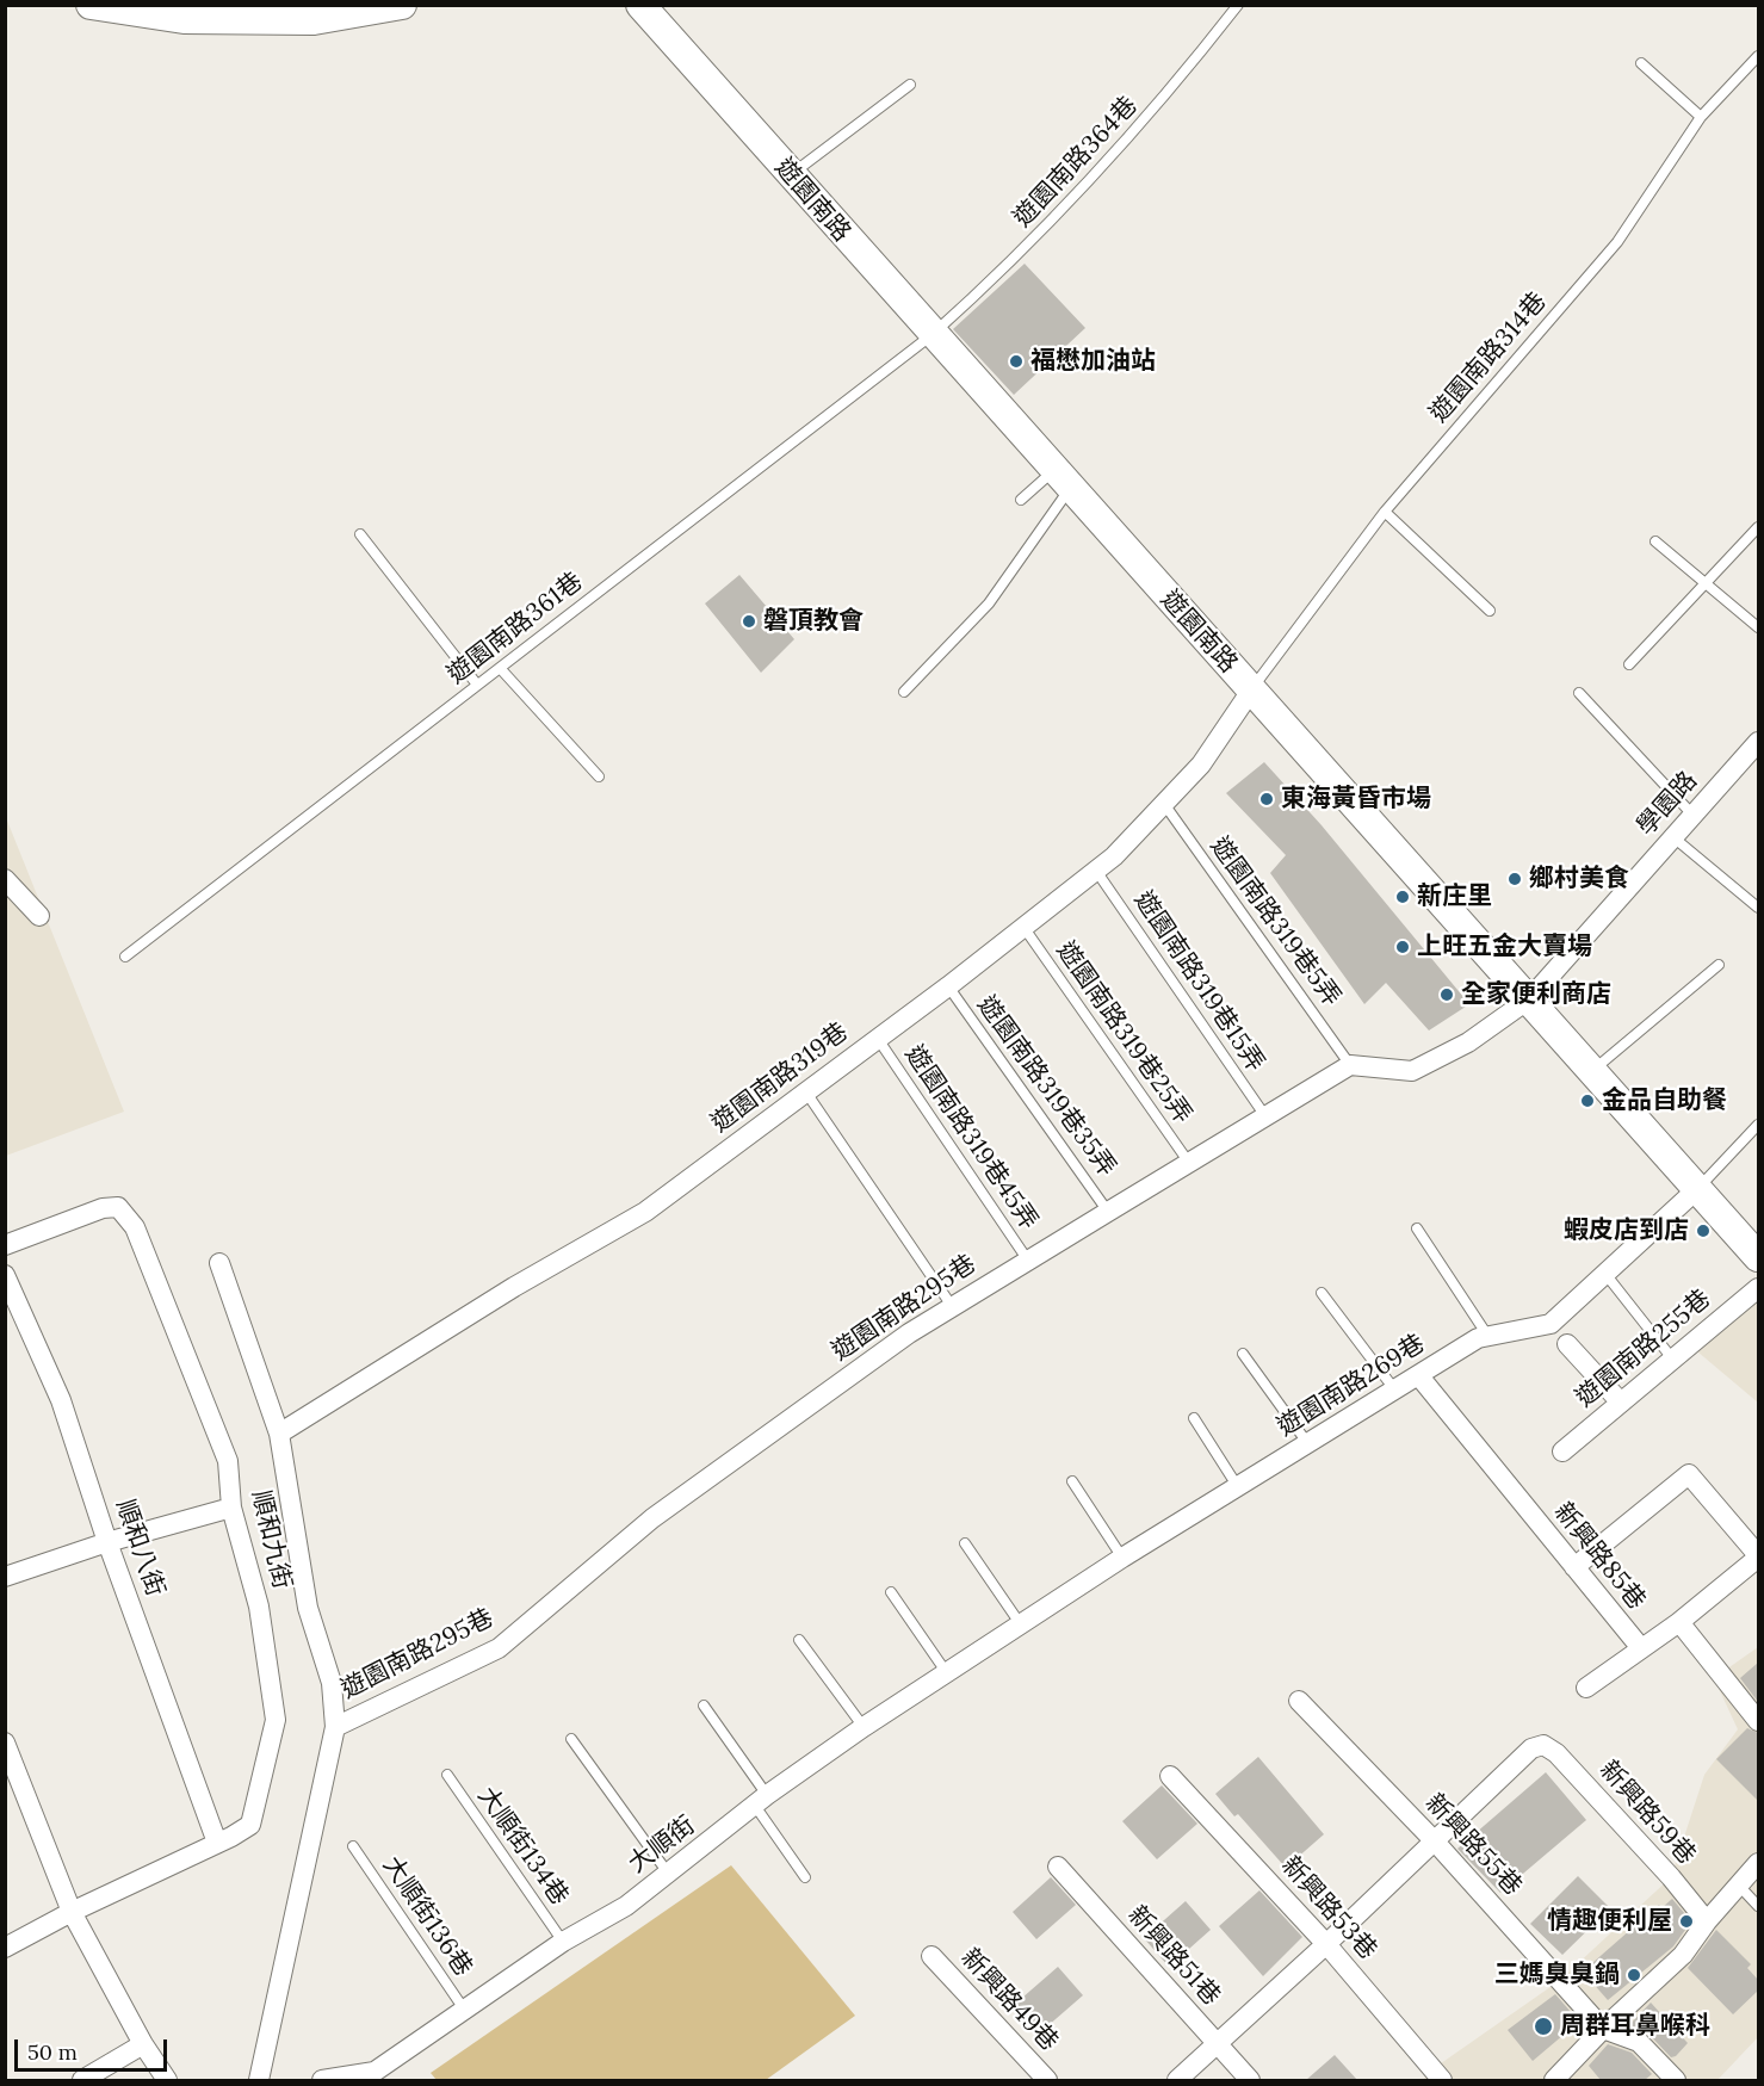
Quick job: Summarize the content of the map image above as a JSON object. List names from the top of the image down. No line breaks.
{"streets":{"street":["遊園南路","學園路","遊園南路319巷","遊園南路295巷","遊園南路255巷","遊園南路269巷","順和九街","順和八街","新興路85巷","新興路59巷","大順街","新興路55巷","新興路53巷","新興路51巷","新興路49巷"],"lane":["遊園南路364巷","遊園南路314巷","遊園南路361巷","遊園南路319巷5弄","遊園南路319巷15弄","遊園南路319巷25弄","遊園南路319巷35弄","遊園南路319巷45弄","大順街134巷","大順街136巷"]},"crossings":[["遊園南路364巷","遊園南路"],["遊園南路364巷","遊園南路361巷"],["遊園南路","遊園南路314巷"],["遊園南路","遊園南路361巷"],["遊園南路","學園路"],["遊園南路","遊園南路319巷"],["遊園南路","遊園南路269巷"],["遊園南路314巷","遊園南路319巷"],["遊園南路319巷5弄","遊園南路319巷"],["遊園南路319巷5弄","遊園南路295巷"],["遊園南路319巷15弄","遊園南路319巷"],["遊園南路319巷15弄","遊園南路295巷"],["遊園南路319巷25弄","遊園南路319巷"],["遊園南路319巷25弄","遊園南路295巷"],["遊園南路319巷","遊園南路319巷35弄"],["遊園南路319巷","遊園南路319巷45弄"],["遊園南路319巷35弄","遊園南路295巷"],["遊園南路319巷45弄","遊園南路295巷"],["遊園南路269巷","新興路85巷"],["遊園南路269巷","大順街"],["順和九街","順和八街"],["新興路59巷","新興路55巷"],["大順街","大順街134巷"],["大順街","大順街136巷"]],"places":["福懋加油站","磐頂教會","東海黃昏市場","鄉村美食","新庄里","上旺五金大賣場","全家便利商店","金品自助餐","蝦皮店到店","情趣便利屋","三媽臭臭鍋","周群耳鼻喉科"],"scale_bar":"50 m"}
